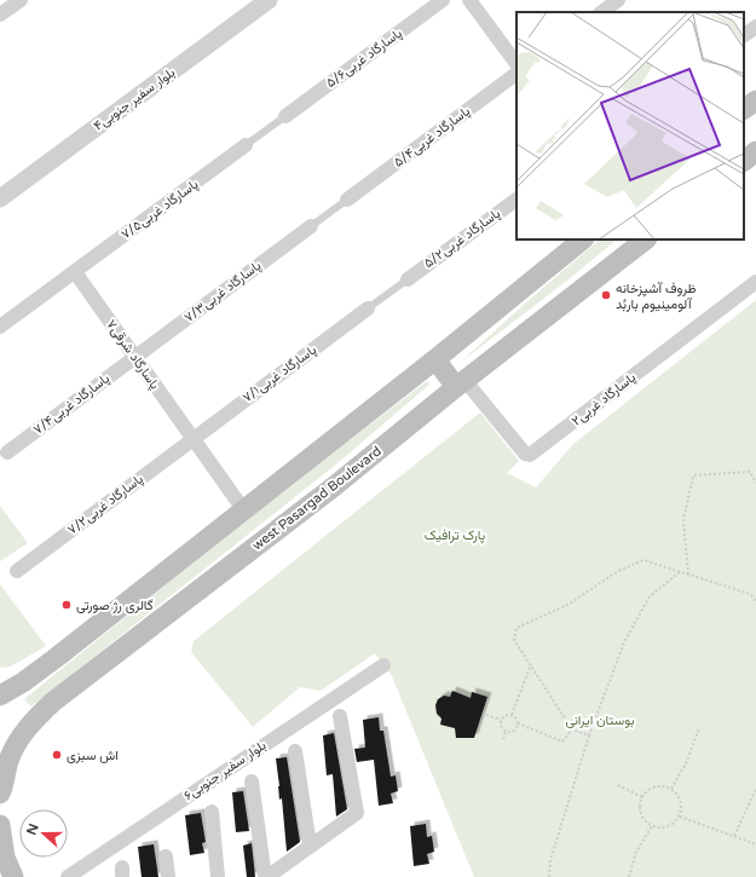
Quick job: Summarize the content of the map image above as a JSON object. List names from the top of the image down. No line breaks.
{"streets":{"main road":["west Pasargad Boulevard"],"street":["پاسارگاد غربی۵/۶","بلوار سفیر جنوبی۴","پاسارگاد غربی۵/۴","پاسارگاد غربی۷/۵","پاسارگاد غربی۵/۲","پاسارگاد غربی۷/۳","پاسارگاد شرقی۷","پاسارگاد غربی۷/۱","پاسارگاد غربی۲","پاسارگاد غربی۷/۴","پاسارگاد غربی۷/۲","بلوار سفیر جنوبی۶"]},"crossings":[["پاسارگاد غربی۷/۵","پاسارگاد شرقی۷"],["پاسارگاد غربی۷/۳","پاسارگاد شرقی۷"],["پاسارگاد غربی۷/۳","پاسارگاد غربی۷/۴"],["پاسارگاد شرقی۷","پاسارگاد غربی۷/۱"],["پاسارگاد شرقی۷","پاسارگاد غربی۷/۴"],["پاسارگاد شرقی۷","پاسارگاد غربی۷/۲"],["پاسارگاد غربی۷/۱","پاسارگاد غربی۷/۲"],["پاسارگاد غربی۲","west Pasargad Boulevard"]],"parks":["پارک ترافیک","بوستان ایرانی"],"places":["ظروف آشپزخانه آلومینیوم باربُد","گالری رژ صورتی","اش سبزی"],"north":"left"}
